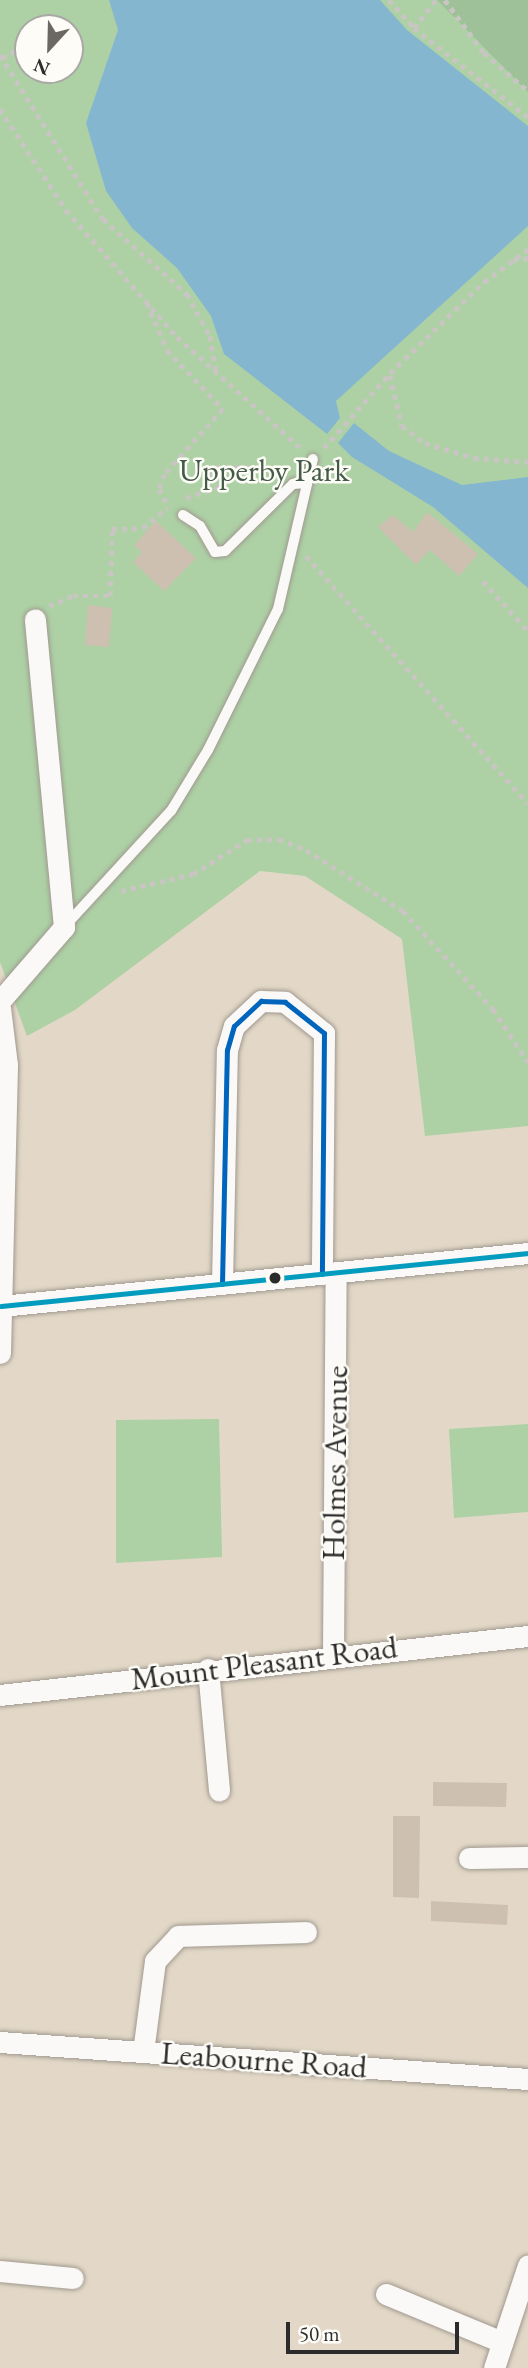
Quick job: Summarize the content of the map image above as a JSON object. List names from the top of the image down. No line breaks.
{"streets":{"street":["Holmes Avenue","Mount Pleasant Road","Leabourne Road"]},"crossings":[["Holmes Avenue","Mount Pleasant Road"]],"parks":["Upperby Park"],"lines":["transit line 50"],"scale_bar":"50 m","north":"bottom"}
